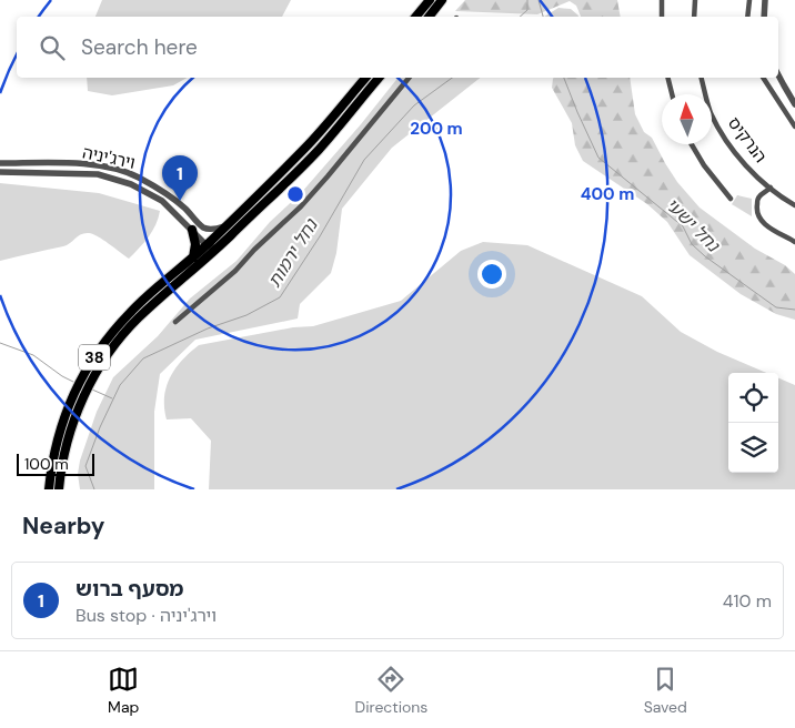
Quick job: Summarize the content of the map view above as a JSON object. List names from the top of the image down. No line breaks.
{"streets":{"highway":["38"],"street":["הנרקיס","וירג'יניה"]},"crossings":[["וירג'יניה","38"]],"water":["נחל ישעי","נחל ירמות"],"scale_bar":"100 m","north":"top","page":{"search":"Search here","pins":"1","scale":"100 m","heading":"Nearby","list":[{"mark":"1","name":"מסעף ברוש","note":"Bus stop · וירג'יניה","value":"410 m"}],"nav":["Map","Directions","Saved"]},"rings":["200 m","400 m"]}
